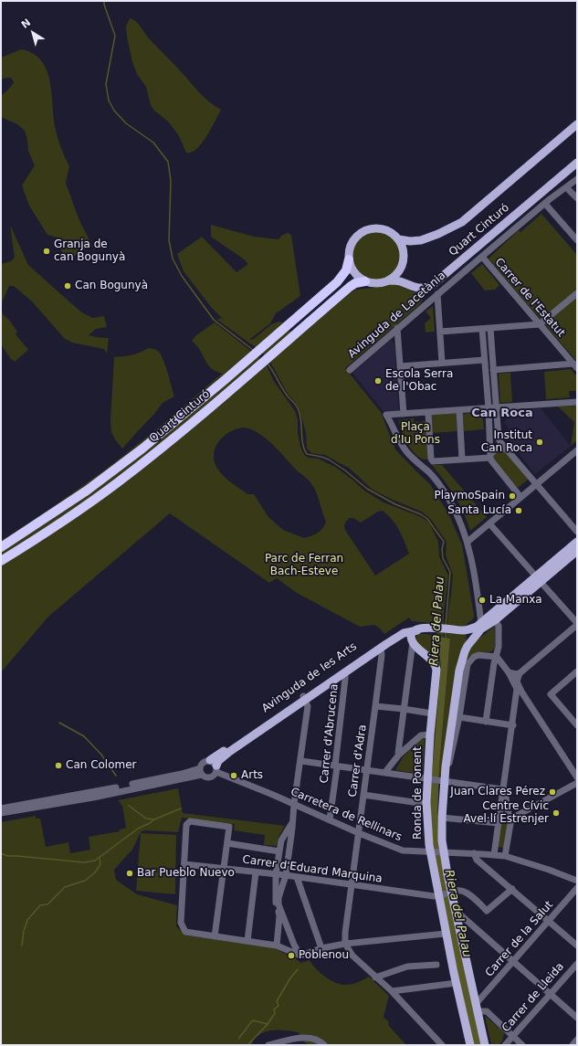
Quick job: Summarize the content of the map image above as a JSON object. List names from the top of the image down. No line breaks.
{"streets":{"highway":["Quart Cinturó"],"main road":["Avinguda de les Arts","Ronda de Ponent"],"street":["Carrer de l'Estatut","Avinguda de Lacetània","Carrer d'Abrucena","Carrer d'Adra","Carretera de Rellinars","Carrer d'Eduard Marquina","Carrer de la Salut","Carrer de Lleida"]},"crossings":[["Carrer de l'Estatut","Avinguda de Lacetània"],["Avinguda de les Arts","Carrer d'Abrucena"],["Avinguda de les Arts","Carrer d'Adra"],["Avinguda de les Arts","Ronda de Ponent"],["Avinguda de les Arts","Carretera de Rellinars"],["Carrer d'Abrucena","Carretera de Rellinars"],["Carrer d'Adra","Carretera de Rellinars"],["Carrer d'Adra","Carrer d'Eduard Marquina"],["Ronda de Ponent","Carrer d'Eduard Marquina"]],"districts":["Can Roca"],"water":["Riera del Palau"],"parks":["Plaça d'Iu Pons","Parc de Ferran Bach-Esteve"],"places":["Granja de can Bogunyà","Can Bogunyà","Escola Serra de l'Obac","Institut Can Roca","PlaymoSpain","Santa Lucía","La Manxa","Can Colomer","Arts","Juan Clares Pérez","Centre Cívic Avel·lí Estrenjer","Bar Pueblo Nuevo","Poblenou"],"north":"top left"}
